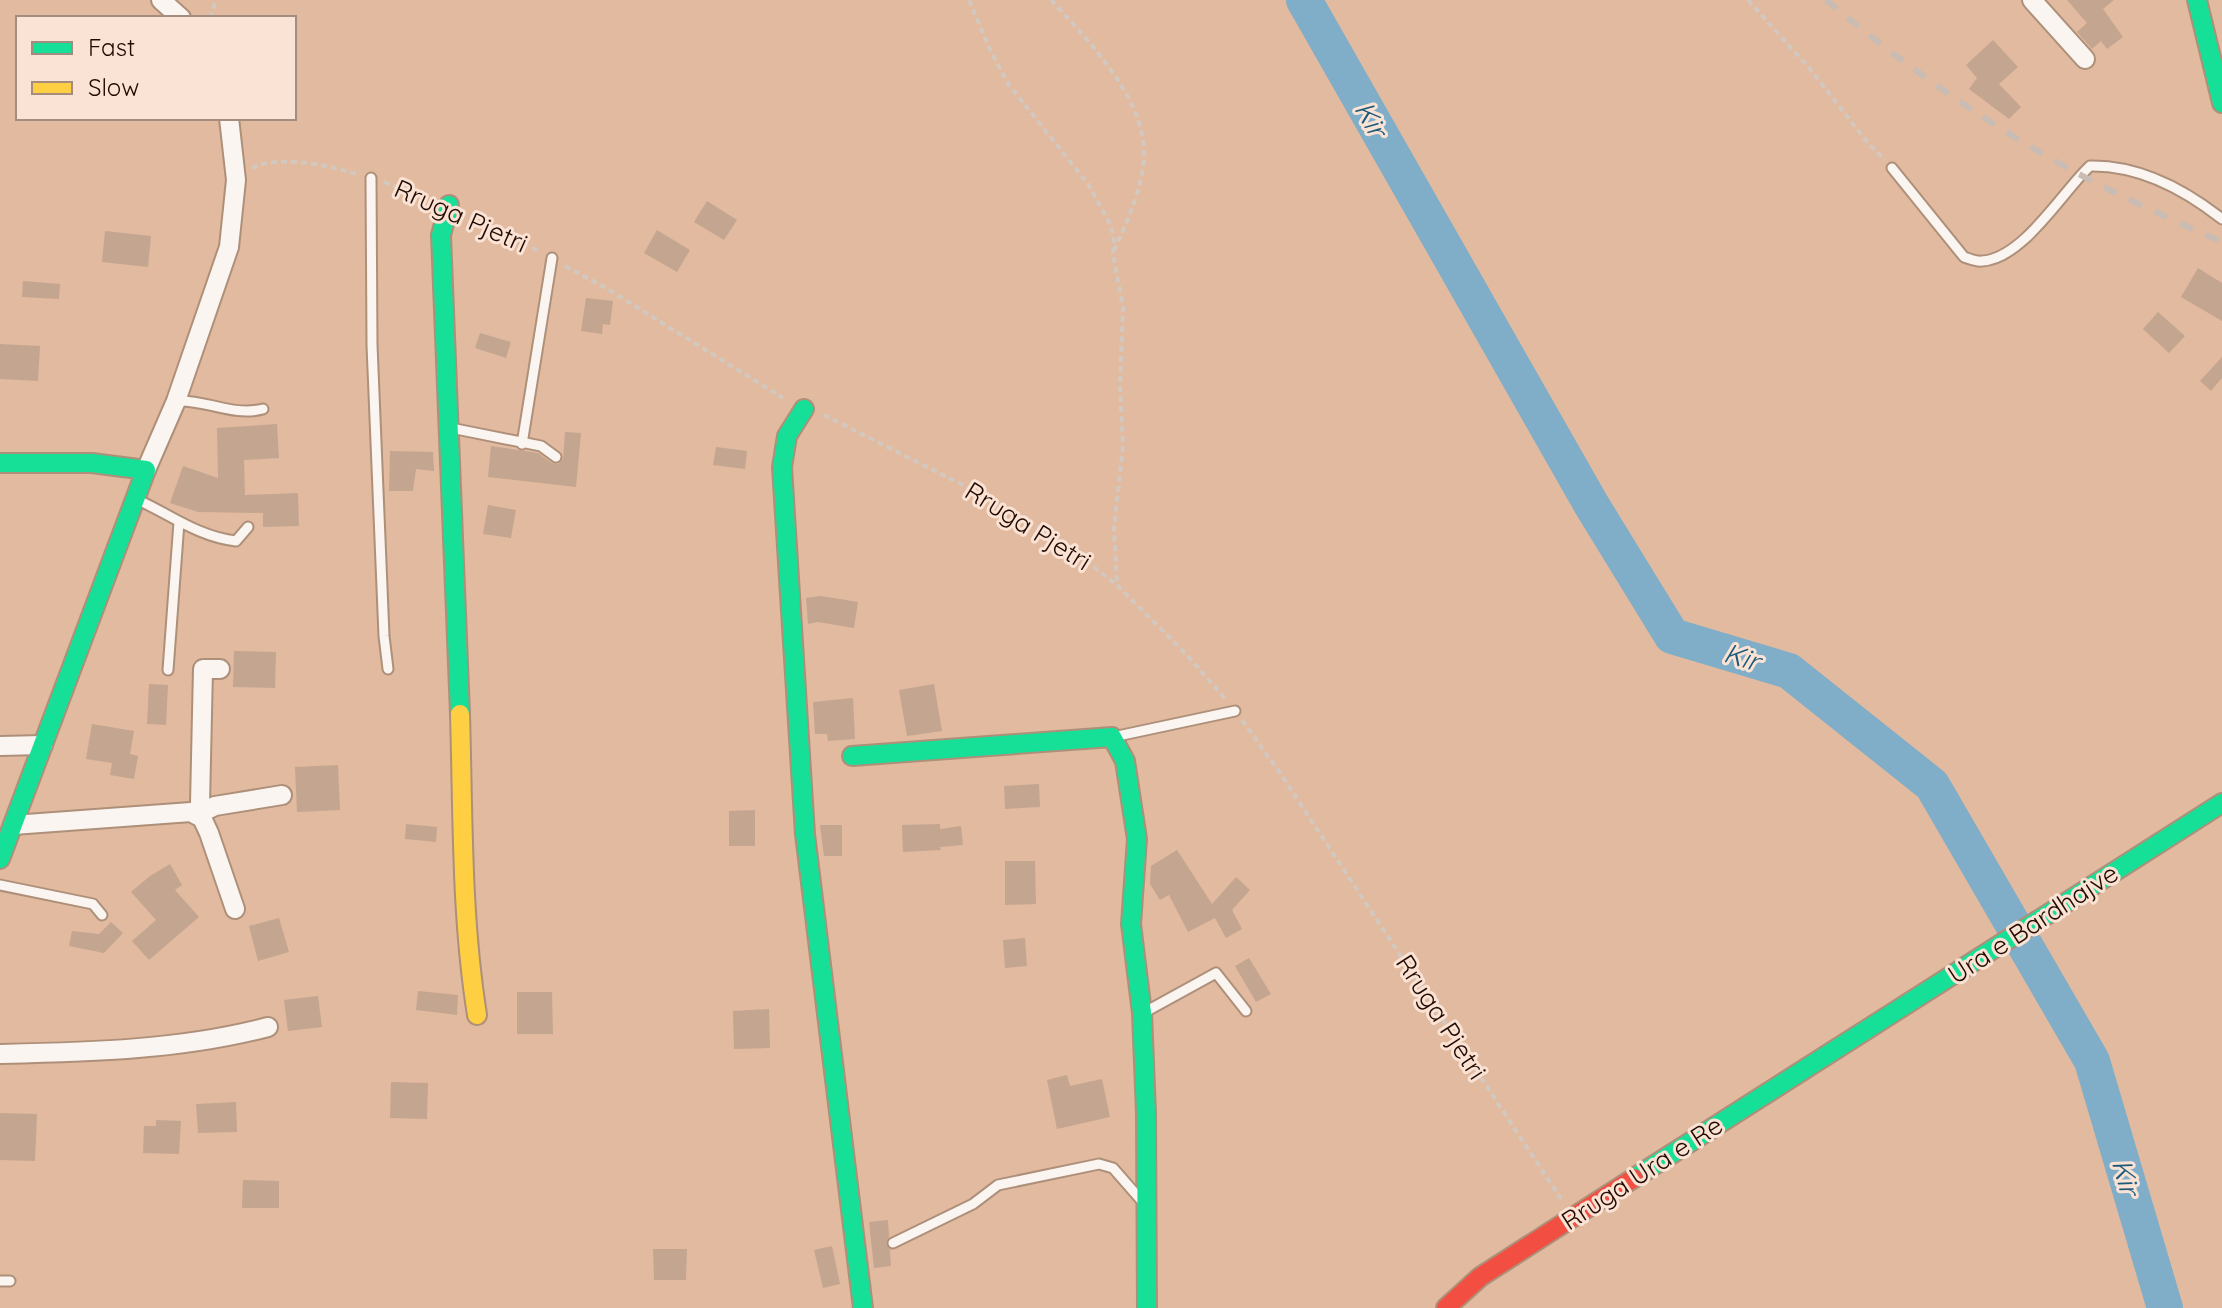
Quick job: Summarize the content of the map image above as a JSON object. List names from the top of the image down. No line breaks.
{"streets":{"street":["Ura e Bardhajve","Rruga Ura e Re"],"path":["Rruga Pjetri"]},"crossings":[["Rruga Pjetri","Rruga Ura e Re"],["Ura e Bardhajve","Rruga Ura e Re"]],"water":["Kir"],"legend":["Fast","Slow"]}
